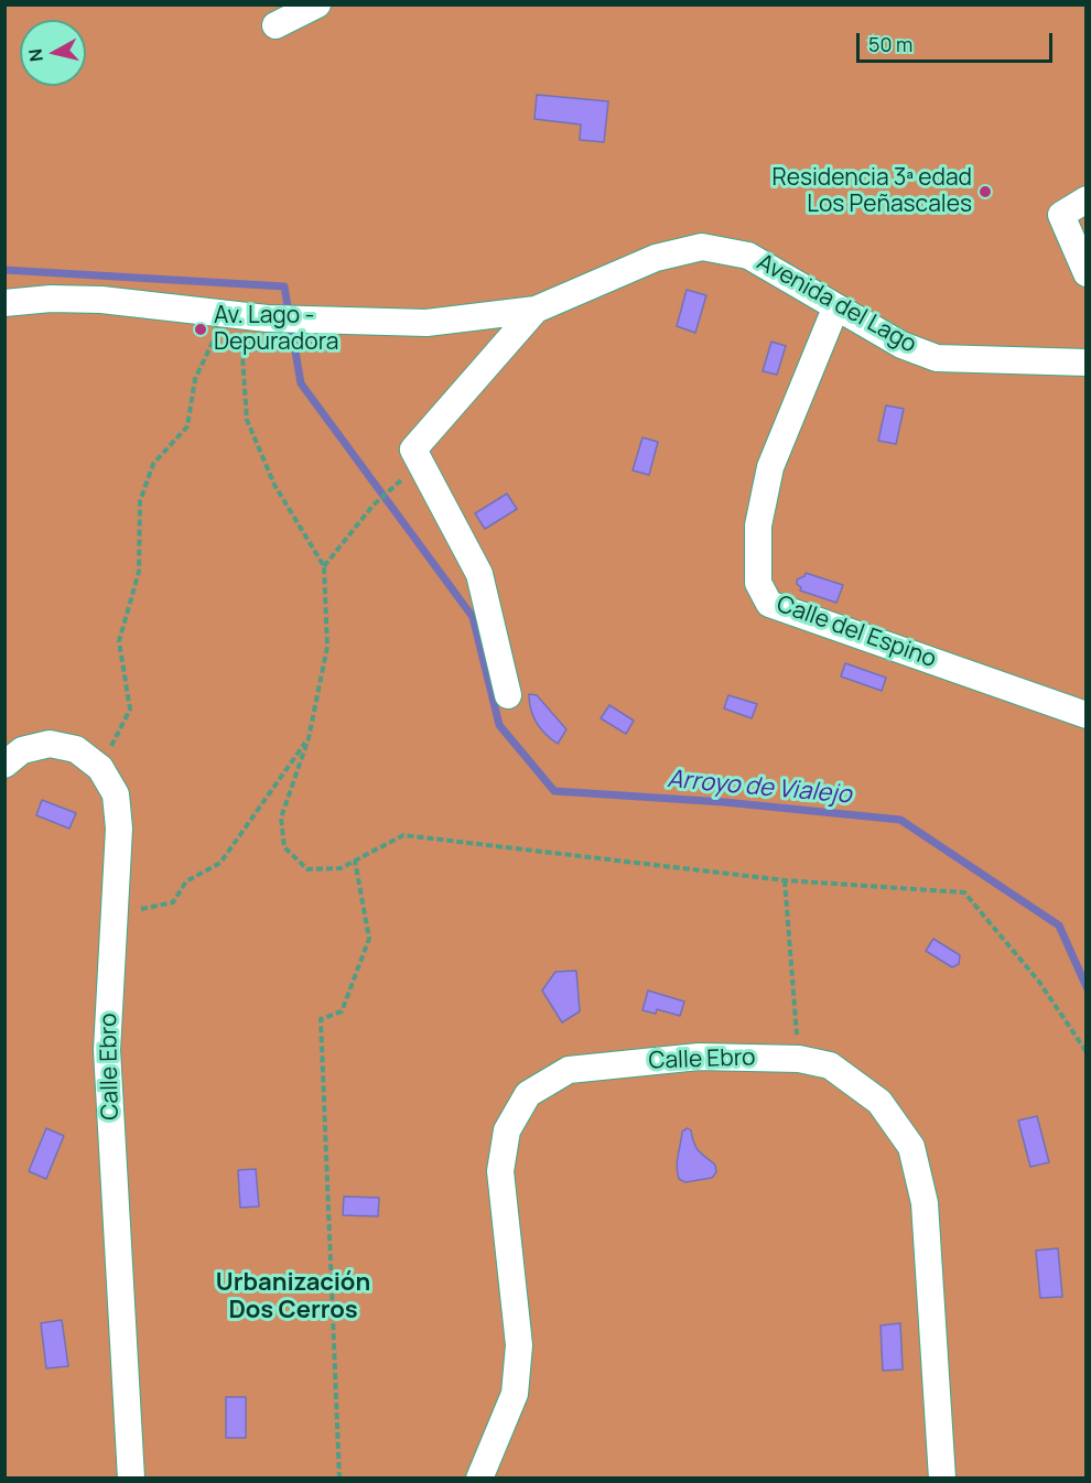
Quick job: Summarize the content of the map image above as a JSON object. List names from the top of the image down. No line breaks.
{"streets":{"street":["Avenida del Lago","Calle del Espino","Calle Ebro"]},"crossings":[["Avenida del Lago","Calle del Espino"]],"districts":["Urbanización Dos Cerros"],"water":["Arroyo de Vialejo"],"places":["Residencia 3ª edad Los Peñascales","Av. Lago - Depuradora"],"scale_bar":"50 m","north":"left"}
